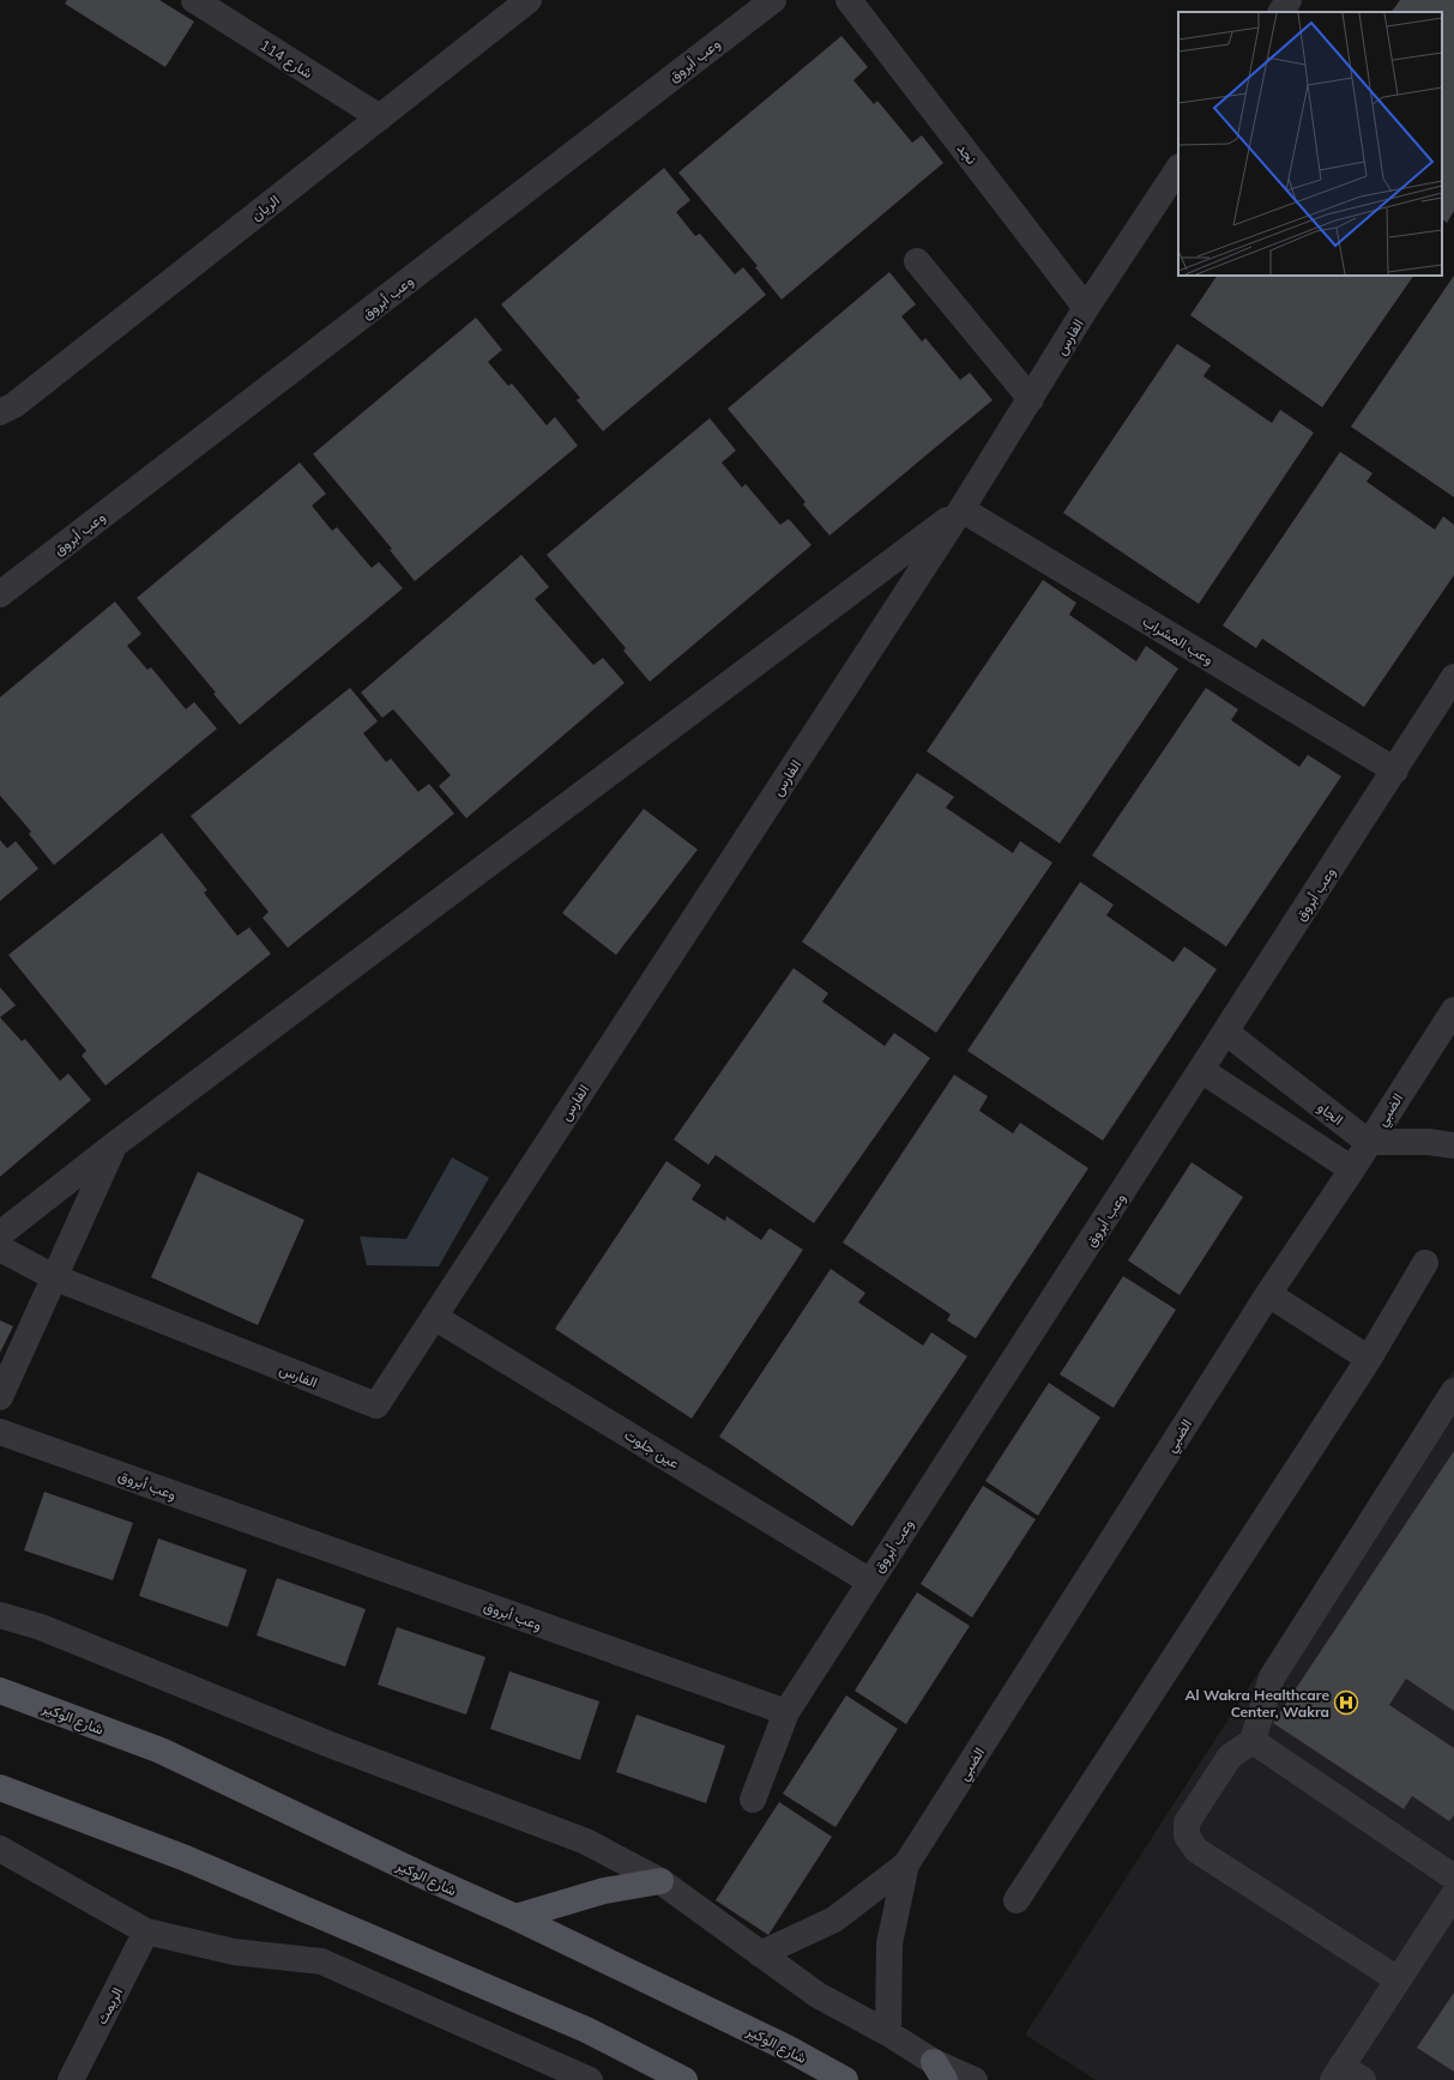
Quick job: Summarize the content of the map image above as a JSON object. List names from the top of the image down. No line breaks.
{"streets":{"main road":["شارع الوكير"],"street":["شارع 114","وعب أبروق","نجد","الريان","الفارس","وعب المشراب","الضبي","الجاو","عين جلوت","الريمث"]},"crossings":[["شارع 114","الريان"],["وعب أبروق","وعب المشراب"],["وعب أبروق","الجاو"],["وعب أبروق","عين جلوت"],["نجد","الفارس"],["الفارس","وعب المشراب"],["الفارس","عين جلوت"],["الضبي","الجاو"]],"places":{"hospital":["Al Wakra Healthcare Center, Wakra"]}}
